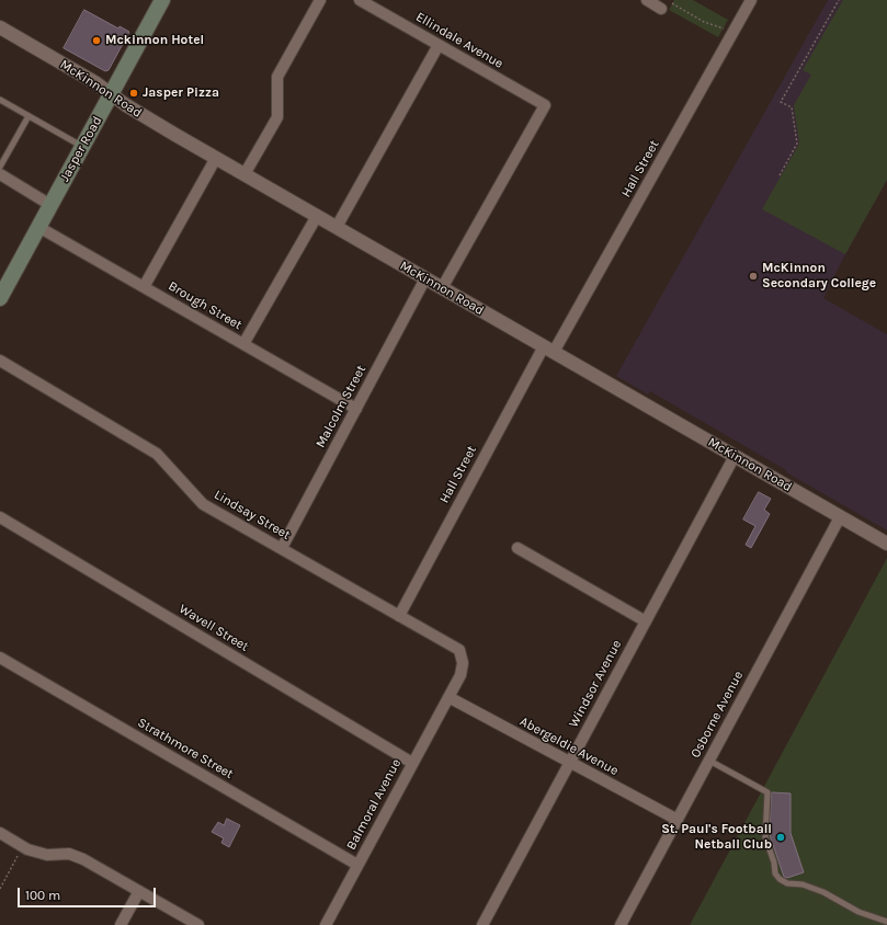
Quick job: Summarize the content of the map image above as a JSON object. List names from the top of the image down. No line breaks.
{"streets":{"main road":["Jasper Road"],"street":["Ellindale Avenue","McKinnon Road","Hall Street","Brough Street","Malcolm Street","Lindsay Street","Wavell Street","Windsor Avenue","Osborne Avenue","Abergeldie Avenue","Strathmore Street","Balmoral Avenue"]},"crossings":[["Ellindale Avenue","McKinnon Road"],["McKinnon Road","Jasper Road"],["McKinnon Road","Hall Street"],["McKinnon Road","Malcolm Street"],["McKinnon Road","Windsor Avenue"],["McKinnon Road","Osborne Avenue"],["Jasper Road","Brough Street"],["Hall Street","Lindsay Street"],["Brough Street","Malcolm Street"],["Malcolm Street","Lindsay Street"],["Lindsay Street","Abergeldie Avenue"],["Lindsay Street","Balmoral Avenue"],["Wavell Street","Balmoral Avenue"],["Windsor Avenue","Abergeldie Avenue"],["Osborne Avenue","Abergeldie Avenue"],["Abergeldie Avenue","Balmoral Avenue"],["Strathmore Street","Balmoral Avenue"]],"places":["Mckinnon Hotel","Jasper Pizza","McKinnon Secondary College","St. Paul's Football Netball Club"],"scale_bar":"100 m"}
